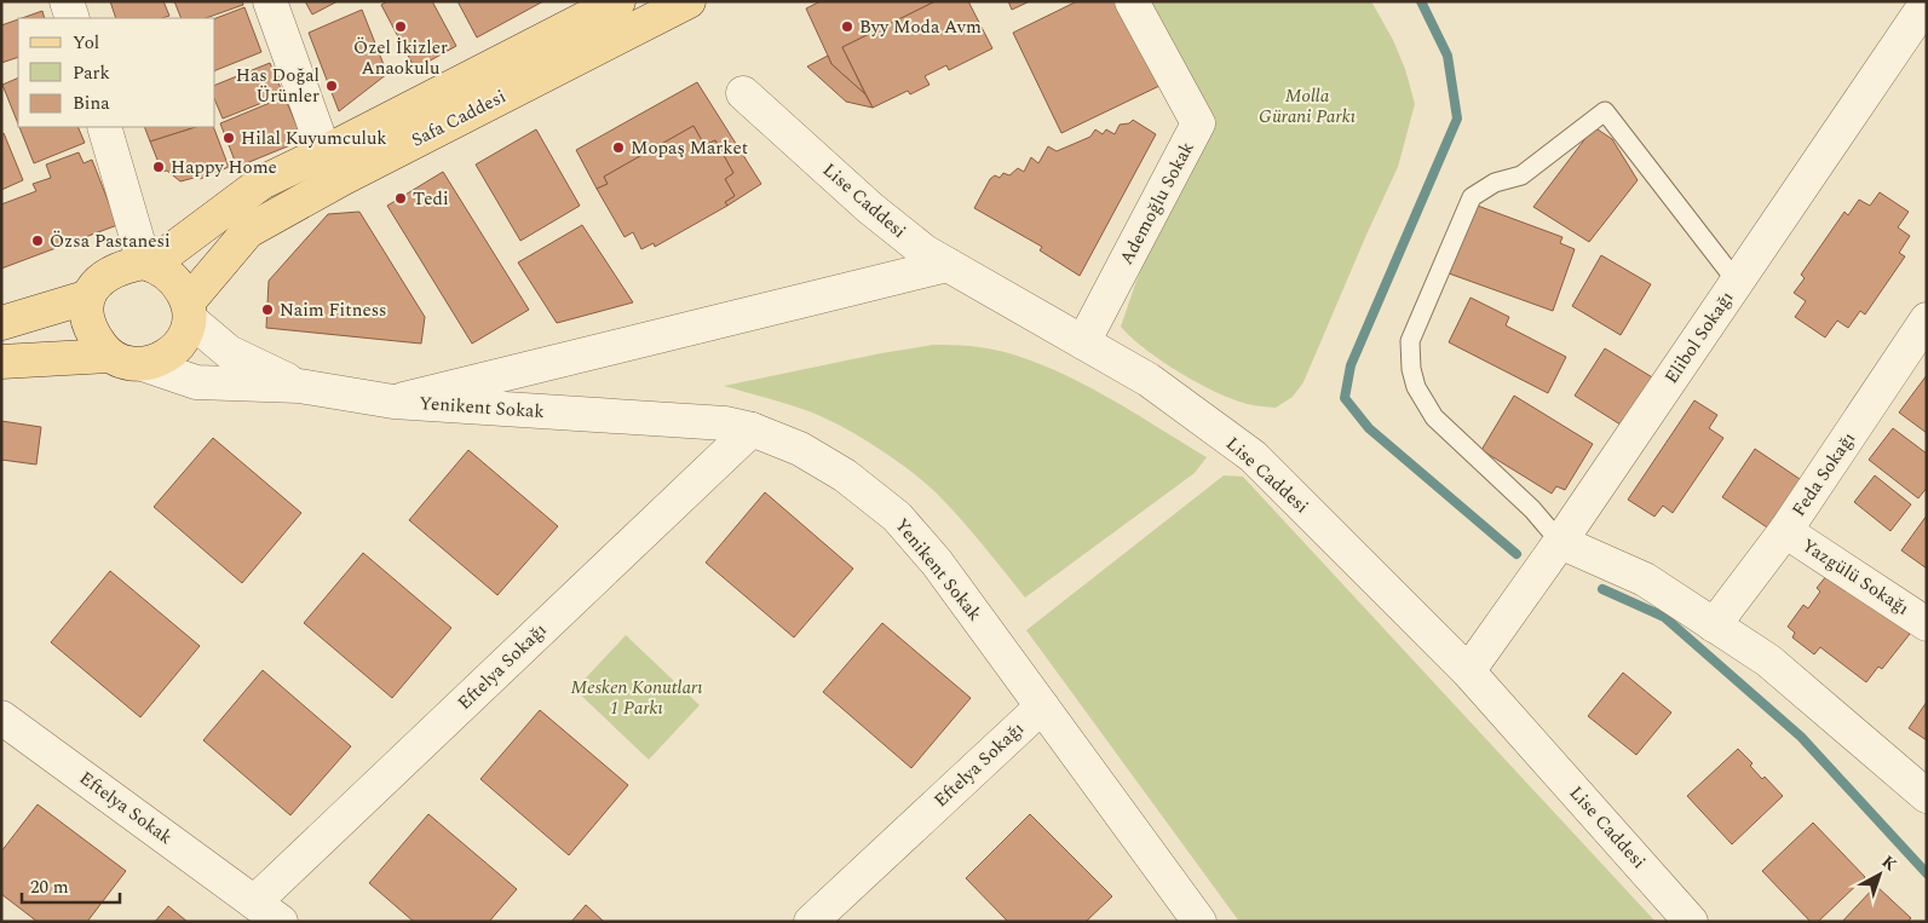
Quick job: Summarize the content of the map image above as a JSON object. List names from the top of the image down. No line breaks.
{"streets":{"main road":["Safa Caddesi"],"street":["Lise Caddesi","Ademoğlu Sokak","Elibol Sokağı","Yenikent Sokak","Feda Sokağı","Yazgülü Sokağı","Eftelya Sokağı","Eftelya Sokak"]},"crossings":[["Safa Caddesi","Yenikent Sokak"],["Lise Caddesi","Ademoğlu Sokak"],["Lise Caddesi","Elibol Sokağı"],["Yenikent Sokak","Eftelya Sokağı"],["Feda Sokağı","Yazgülü Sokağı"],["Eftelya Sokağı","Eftelya Sokak"]],"parks":["Molla Gürani Parkı","Mesken Konutları 1 Parkı"],"places":["Özel İkizler Anaokulu","Byy Moda Avm","Has Doğal Ürünler","Hilal Kuyumculuk","Mopaş Market","Happy Home","Tedi","Özsa Pastanesi","Naim Fitness"],"legend":["Yol","Park","Bina"],"scale_bar":"20 m","north":"top right"}
